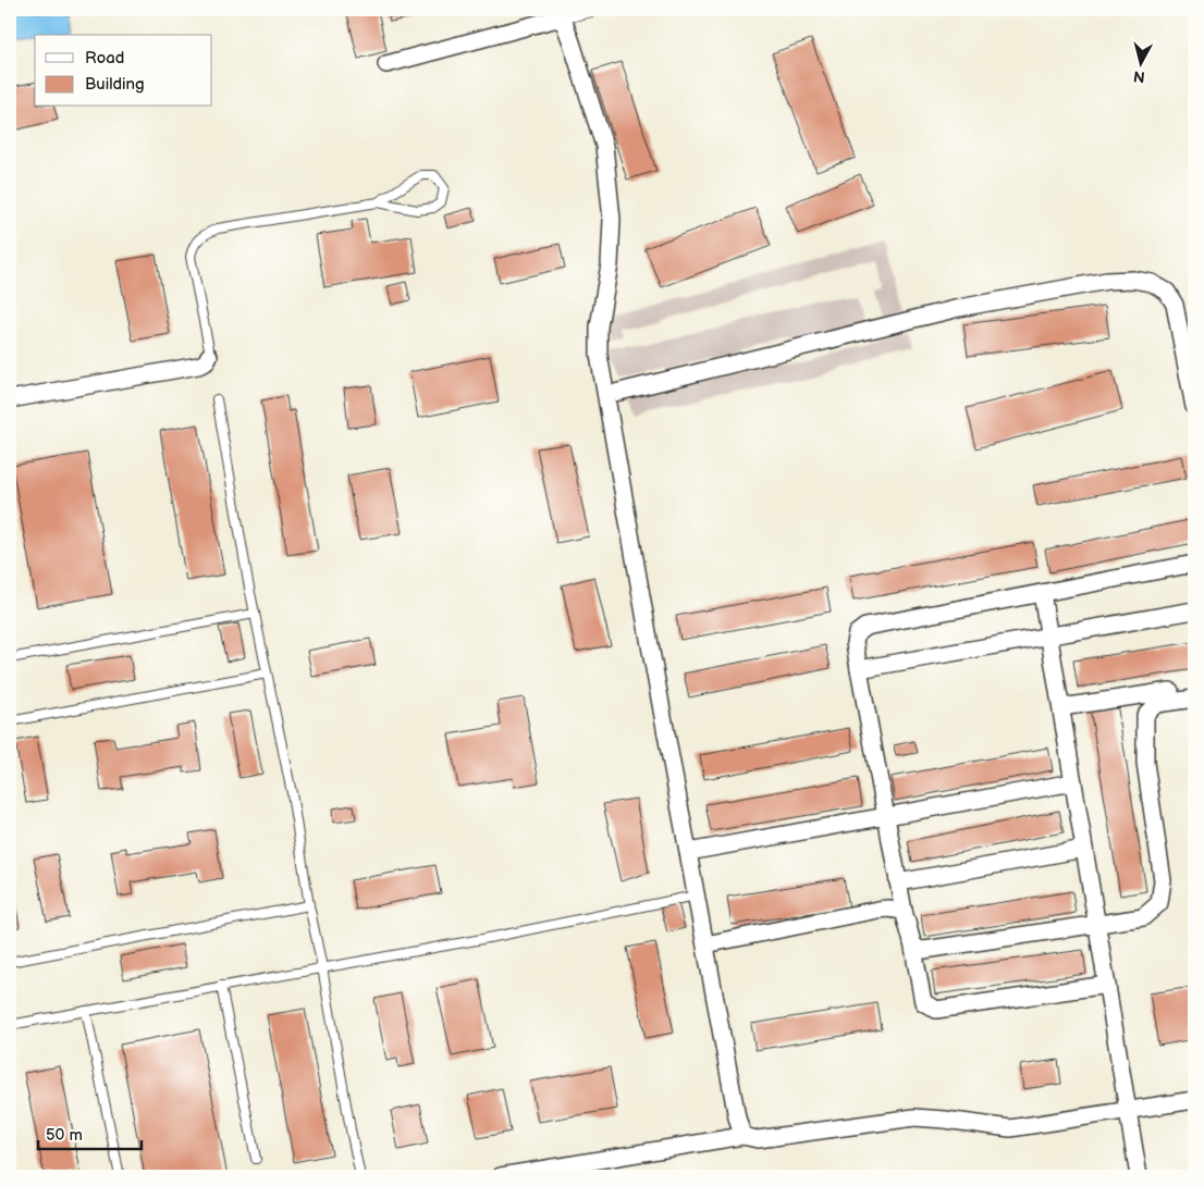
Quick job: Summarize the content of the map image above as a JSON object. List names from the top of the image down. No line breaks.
{"legend":["Road","Building"],"scale_bar":"50 m","north":"bottom"}
